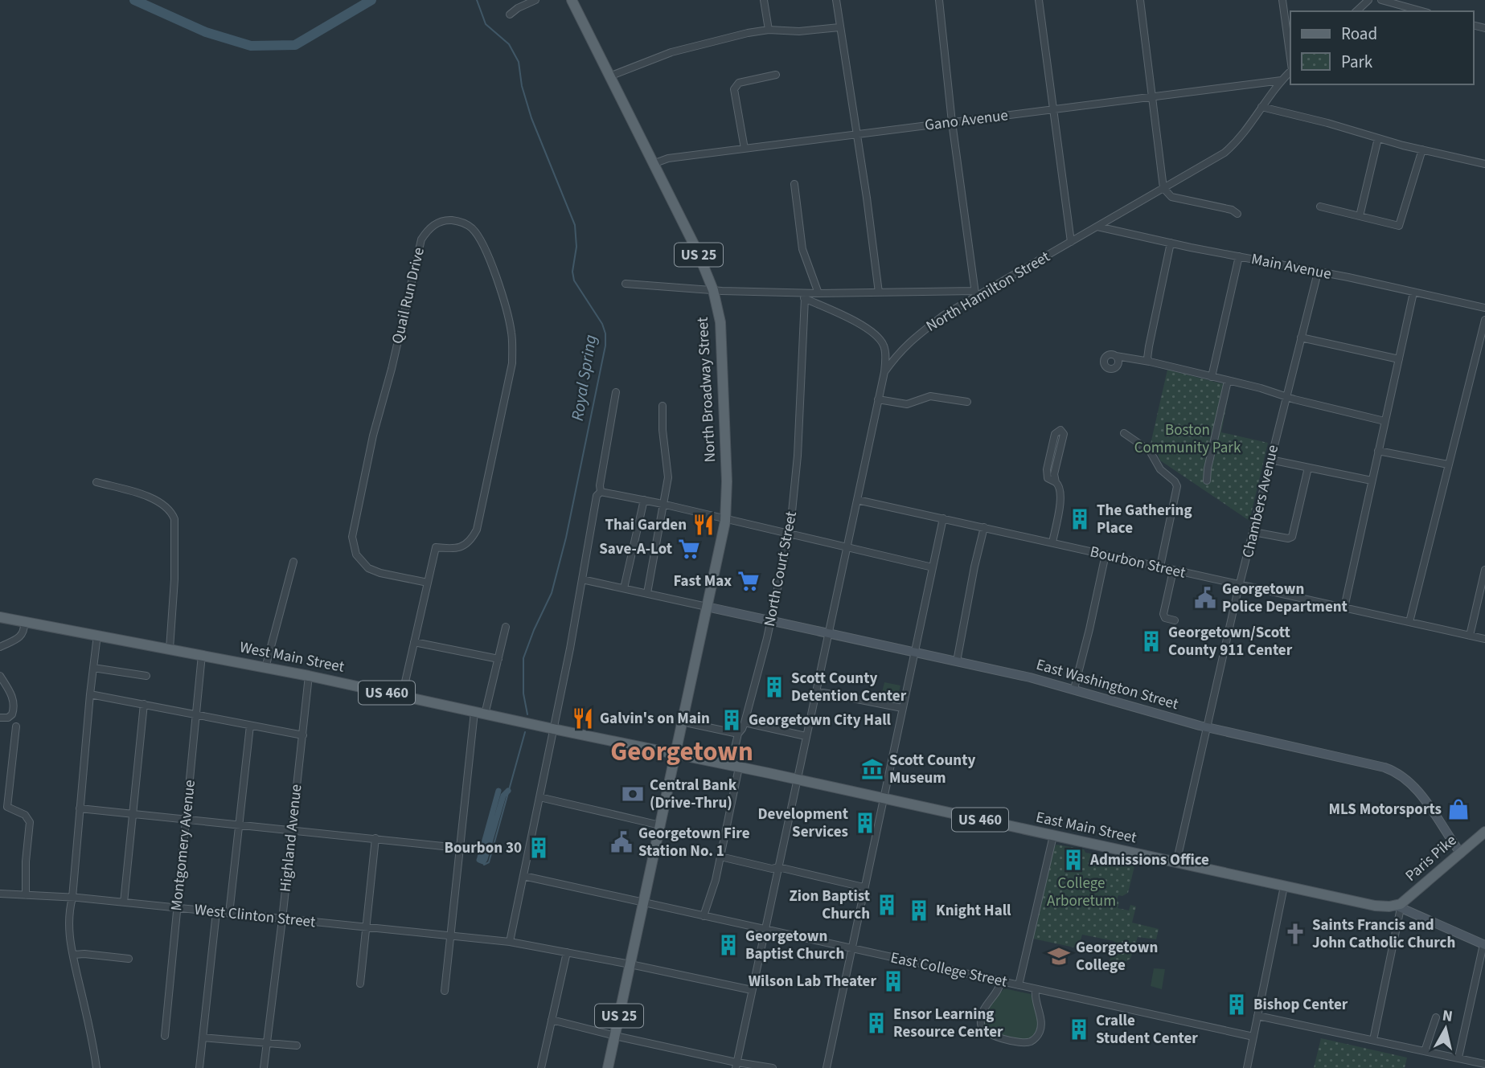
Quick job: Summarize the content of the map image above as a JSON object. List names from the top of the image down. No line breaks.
{"streets":{"main road":["US 25","North Broadway Street","West Main Street","US 460","East Main Street","Paris Pike"],"street":["Gano Avenue","Main Avenue","North Hamilton Street","Quail Run Drive","Chambers Avenue","Bourbon Street","North Court Street","East Washington Street","Highland Avenue","Montgomery Avenue","West Clinton Street","East College Street"]},"crossings":[["Gano Avenue","North Hamilton Street"],["Gano Avenue","North Broadway Street"],["US 25","North Broadway Street"],["US 25","West Main Street"],["US 25","East Washington Street"],["US 25","East Main Street"],["US 25","West Clinton Street"],["US 25","East College Street"],["Main Avenue","North Hamilton Street"],["Main Avenue","Chambers Avenue"],["North Hamilton Street","Bourbon Street"],["North Hamilton Street","East Washington Street"],["North Hamilton Street","East Main Street"],["North Hamilton Street","West Clinton Street"],["North Hamilton Street","East College Street"],["North Broadway Street","East Washington Street"],["Chambers Avenue","Bourbon Street"],["Chambers Avenue","East Washington Street"],["Chambers Avenue","East Main Street"],["North Court Street","East Washington Street"],["North Court Street","East Main Street"],["North Court Street","East College Street"],["West Main Street","East Main Street"],["West Main Street","Highland Avenue"],["West Main Street","Montgomery Avenue"],["East Washington Street","Paris Pike"],["East Main Street","Paris Pike"],["Highland Avenue","West Clinton Street"],["Montgomery Avenue","West Clinton Street"]],"districts":["Georgetown"],"water":["Royal Spring"],"parks":["Boston Community Park","College Arboretum"],"places":{"building":["The Gathering Place","Georgetown/Scott County 911 Center","Scott County Detention Center","Georgetown City Hall","Development Services","Bourbon 30","Admissions Office","Zion Baptist Church","Knight Hall","Georgetown Baptist Church","Wilson Lab Theater","Bishop Center","Ensor Learning Resource Center","Cralle Student Center"],"restaurant":["Thai Garden","Galvin's on Main"],"supermarket":["Save-A-Lot","Fast Max"],"public building":["Georgetown Police Department","Georgetown Fire Station No. 1"],"museum":["Scott County Museum"],"bank":["Central Bank (Drive-Thru)"],"shop":["MLS Motorsports"],"church":["Saints Francis and John Catholic Church"],"school or university":["Georgetown College"]},"legend":["Road","Park"],"north":"top"}
